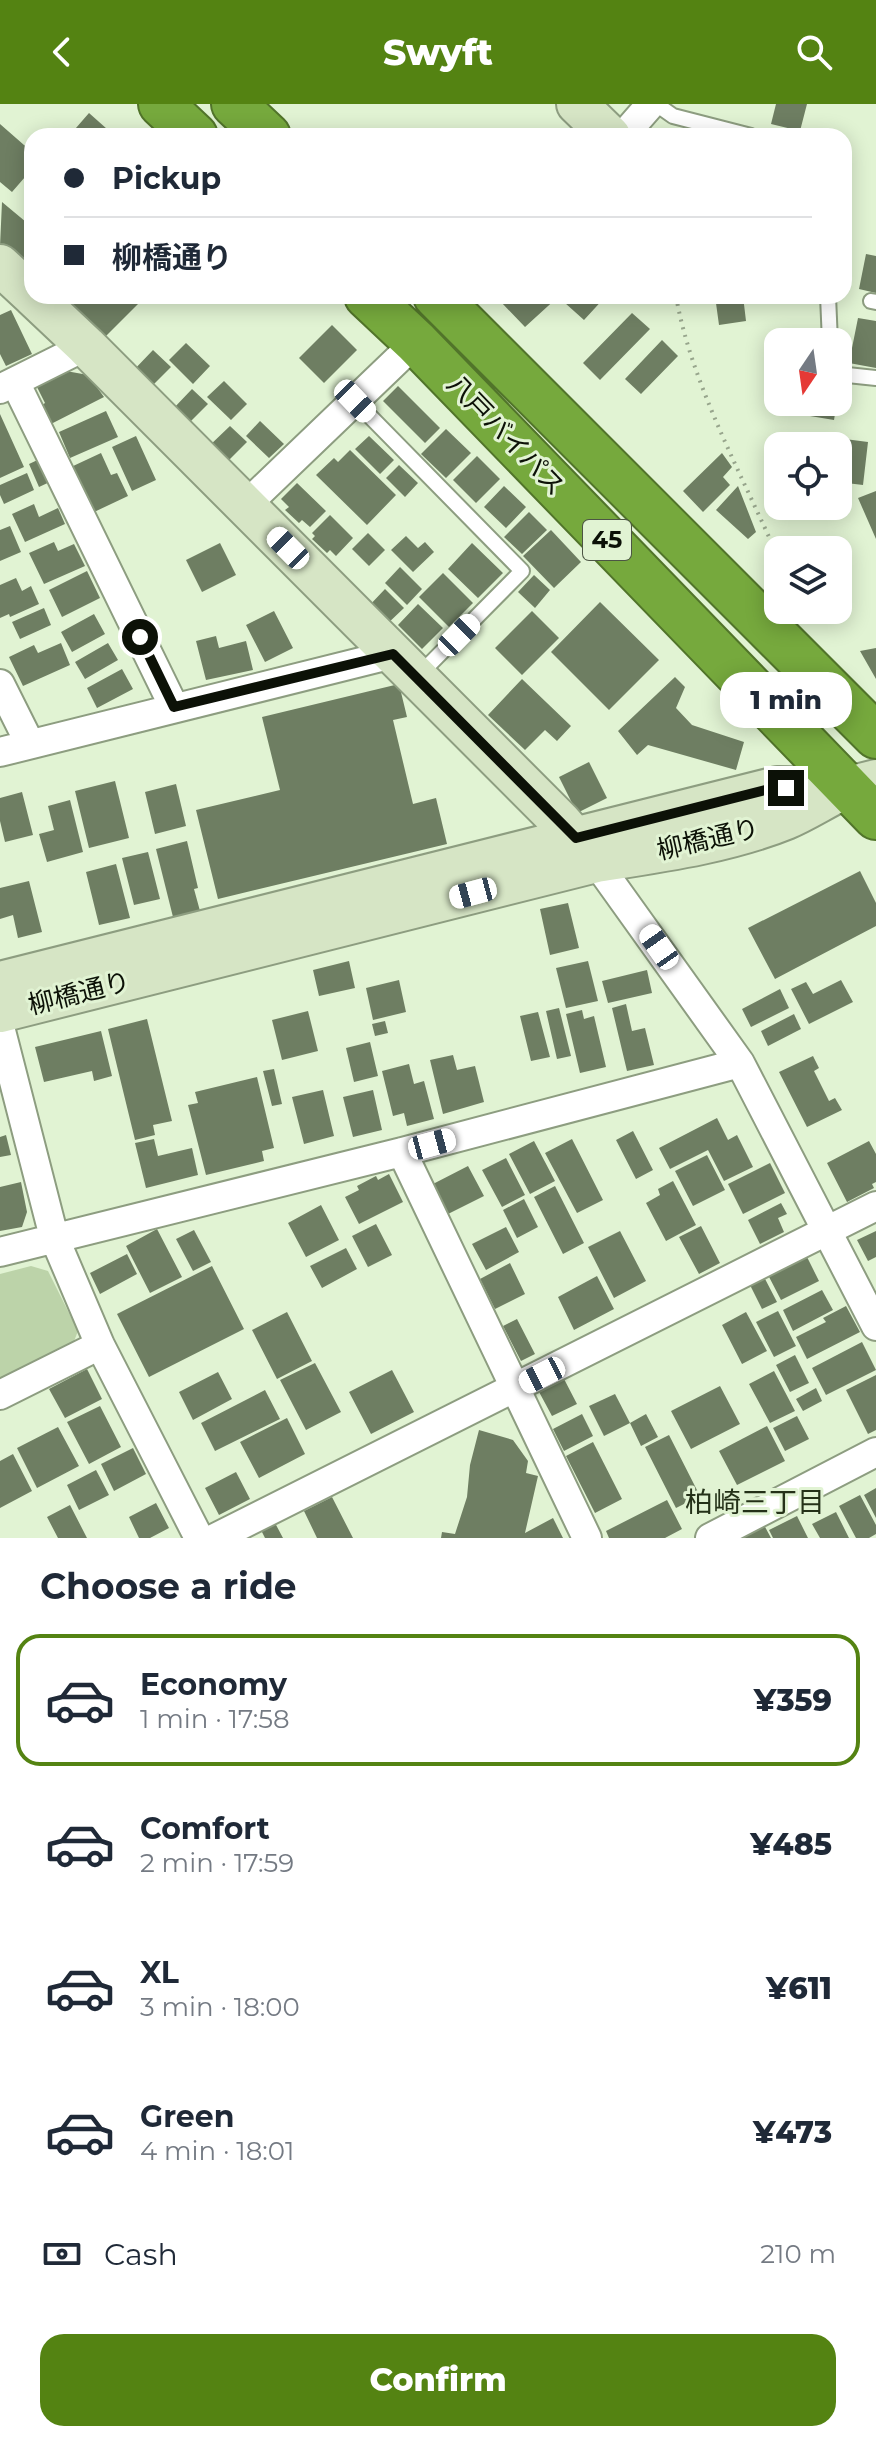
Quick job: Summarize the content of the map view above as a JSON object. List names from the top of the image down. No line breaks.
{"streets":{"highway":["八戸バイパス","45"],"street":["柳橋通り"]},"crossings":[["八戸バイパス","柳橋通り"]],"districts":["柏崎三丁目"],"north":"bottom","page":{"header":"Swyft","banner":["Pickup","柳橋通り"],"bubble":"1 min","heading":"Choose a ride","list":[{"name":"Economy","note":"1 min · 17:58","value":"¥359"},{"name":"Comfort","note":"2 min · 17:59","value":"¥485"},{"name":"XL","note":"3 min · 18:00","value":"¥611"},{"name":"Green","note":"4 min · 18:01","value":"¥473"}],"pay":["Cash","210 m"],"buttons":"Confirm"}}
